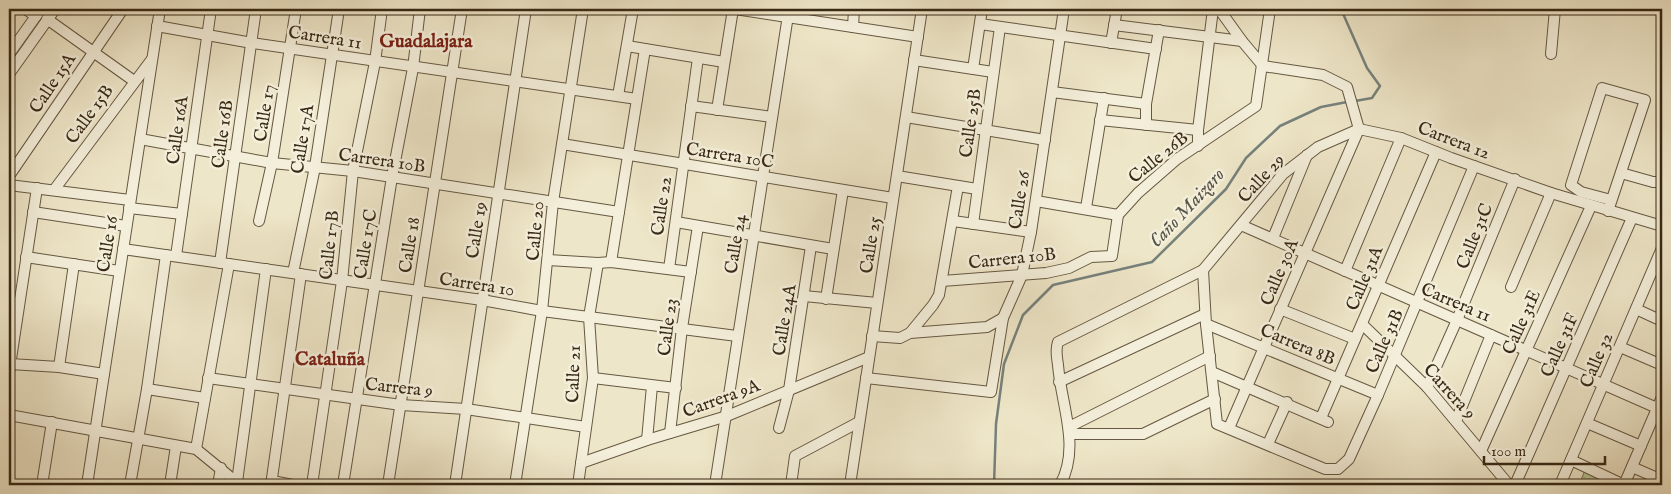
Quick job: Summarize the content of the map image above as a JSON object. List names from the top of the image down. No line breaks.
{"streets":{"street":["Carrera 11","Calle 15A","Calle 17","Calle 15B","Calle 25B","Calle 16A","Calle 16B","Calle 17A","Carrera 12","Carrera 10C","Calle 26B","Carrera 10B","Calle 29","Calle 26","Calle 22","Calle 19","Calle 20","Calle 31C","Calle 16","Calle 17C","Calle 24","Calle 17B","Calle 18","Calle 25","Calle 30A","Calle 31A","Carrera 10","Calle 24A","Calle 31E","Calle 23","Calle 31B","Carrera 8B","Calle 31F","Calle 32","Calle 21","Carrera 9","Carrera 9A"]},"crossings":[["Carrera 11","Calle 17"],["Carrera 11","Calle 16A"],["Carrera 11","Calle 16B"],["Carrera 11","Calle 17A"],["Carrera 11","Calle 29"],["Carrera 11","Calle 19"],["Carrera 11","Calle 20"],["Carrera 11","Calle 31C"],["Carrera 11","Calle 16"],["Carrera 11","Calle 17C"],["Carrera 11","Calle 17B"],["Carrera 11","Calle 18"],["Carrera 11","Calle 30A"],["Carrera 11","Calle 31A"],["Carrera 11","Calle 31E"],["Carrera 11","Calle 31B"],["Carrera 11","Calle 31F"],["Carrera 11","Calle 32"],["Calle 17","Carrera 10B"],["Calle 15B","Calle 16"],["Calle 16A","Carrera 10B"],["Calle 16A","Carrera 10"],["Calle 16B","Carrera 10B"],["Calle 16B","Carrera 10"],["Calle 16B","Carrera 9"],["Calle 17A","Carrera 10B"],["Calle 17A","Carrera 10"],["Calle 17A","Carrera 9"],["Carrera 12","Calle 29"],["Carrera 12","Calle 31C"],["Carrera 12","Calle 30A"],["Carrera 12","Calle 31A"],["Carrera 12","Calle 31E"],["Carrera 12","Calle 31B"],["Carrera 12","Calle 31F"],["Carrera 10C","Calle 22"],["Carrera 10C","Calle 20"],["Carrera 10C","Calle 24"],["Carrera 10C","Calle 25"],["Calle 26B","Carrera 10B"],["Carrera 10B","Calle 26"],["Carrera 10B","Calle 19"],["Carrera 10B","Calle 20"],["Carrera 10B","Calle 16"],["Carrera 10B","Calle 17C"],["Carrera 10B","Calle 17B"],["Carrera 10B","Calle 18"],["Calle 29","Calle 30A"],["Calle 26","Calle 25"],["Calle 19","Carrera 10"],["Calle 19","Carrera 9"],["Calle 20","Carrera 10"],["Calle 20","Carrera 9"],["Calle 31C","Carrera 9"],["Calle 16","Carrera 10"],["Calle 17C","Carrera 10"],["Calle 17C","Carrera 9"],["Calle 24","Carrera 10"],["Calle 24","Carrera 9A"],["Calle 17B","Carrera 10"],["Calle 17B","Carrera 9"],["Calle 18","Carrera 10"],["Calle 18","Carrera 9"],["Calle 25","Carrera 9A"],["Calle 30A","Carrera 8B"],["Calle 31A","Carrera 8B"],["Calle 31A","Carrera 9"],["Carrera 10","Calle 23"],["Carrera 10","Calle 21"],["Calle 24A","Carrera 9A"],["Calle 31E","Carrera 9"],["Calle 23","Carrera 9A"],["Calle 31B","Carrera 8B"],["Calle 31B","Carrera 9"],["Calle 21","Carrera 9"],["Calle 21","Carrera 9A"]],"districts":["Guadalajara","Cataluña"],"water":["Caño Maizaro"],"scale_bar":"100 m"}
